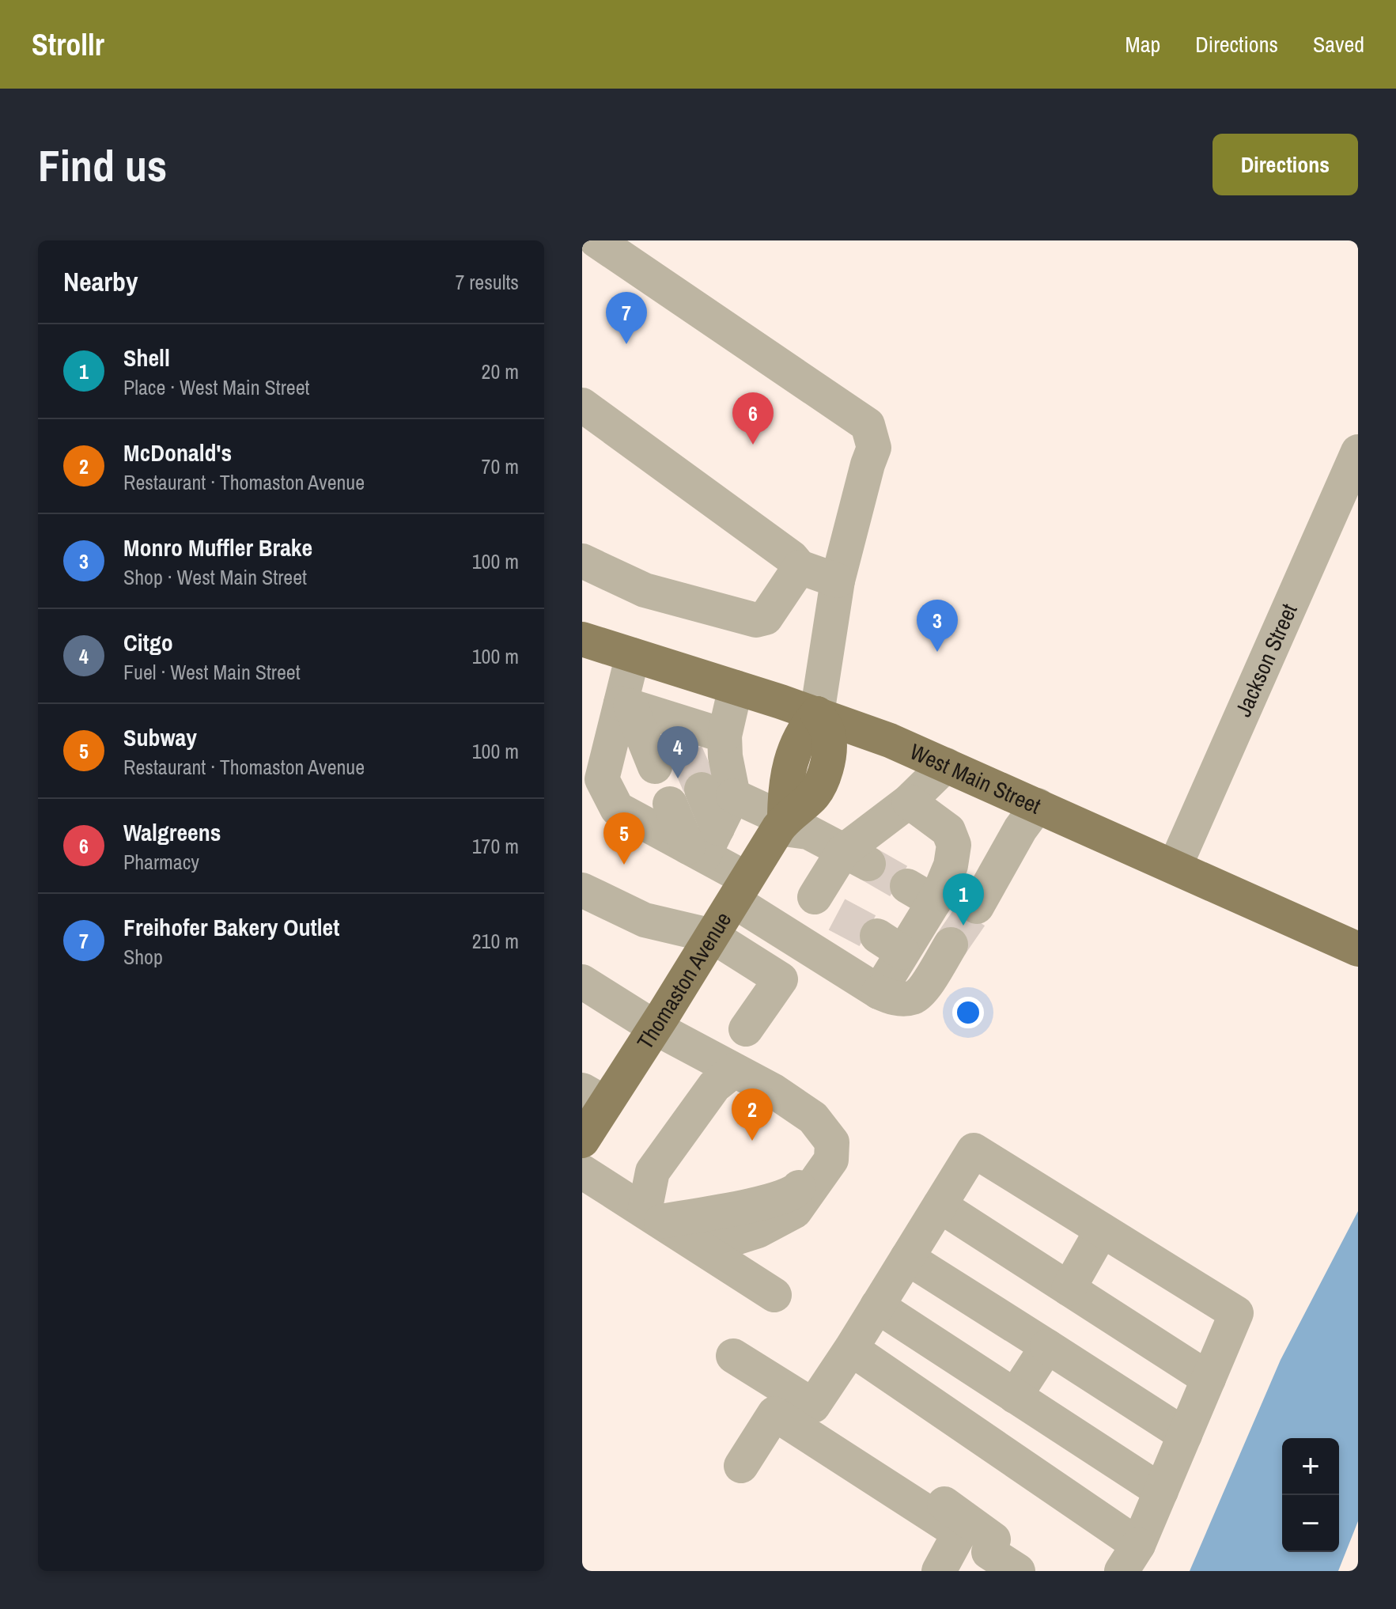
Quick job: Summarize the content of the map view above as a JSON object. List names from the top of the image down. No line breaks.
{"streets":{"main road":["West Main Street","Thomaston Avenue"],"street":["Jackson Street"]},"crossings":[["Jackson Street","West Main Street"],["West Main Street","Thomaston Avenue"]],"page":{"header":"Strollr","nav":["Map","Directions","Saved"],"buttons":"Directions","title":"Find us","heading":["Nearby","7 results"],"pins":["7","6","3","4","5","1","2"],"list":[{"mark":"1","name":"Shell","note":"Place · West Main Street","value":"20 m"},{"mark":"2","name":"McDonald's","note":"Restaurant · Thomaston Avenue","value":"70 m"},{"mark":"3","name":"Monro Muffler Brake","note":"Shop · West Main Street","value":"100 m"},{"mark":"4","name":"Citgo","note":"Fuel · West Main Street","value":"100 m"},{"mark":"5","name":"Subway","note":"Restaurant · Thomaston Avenue","value":"100 m"},{"mark":"6","name":"Walgreens","note":"Pharmacy","value":"170 m"},{"mark":"7","name":"Freihofer Bakery Outlet","note":"Shop","value":"210 m"}],"map_buttons":["+","−"]}}
